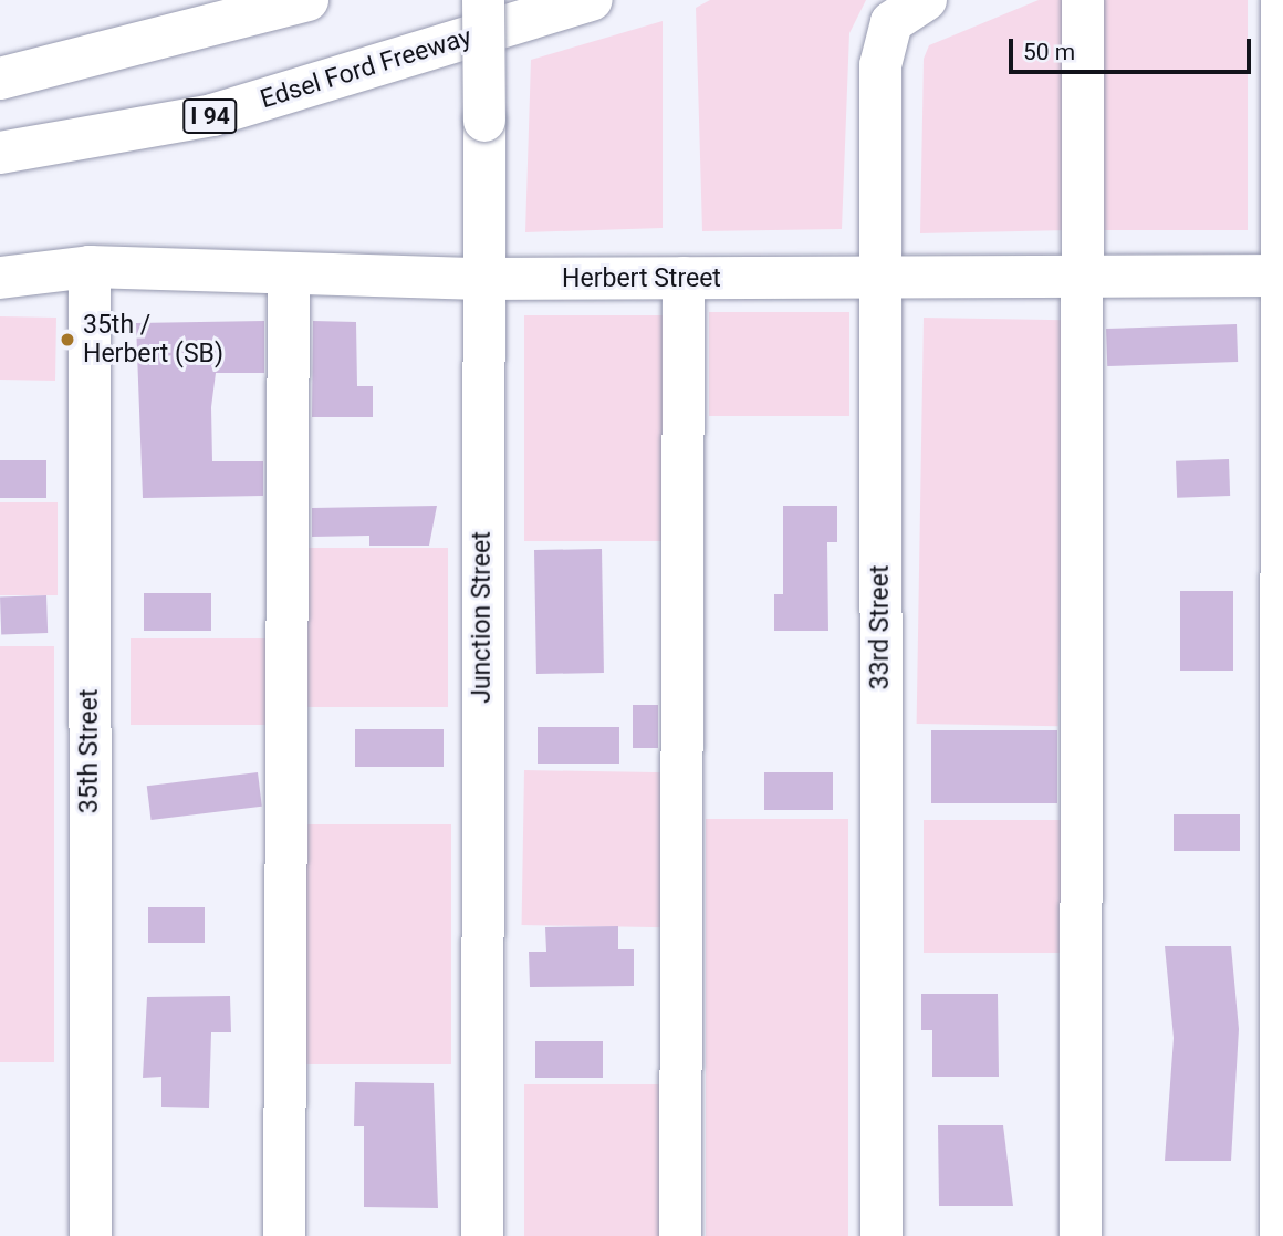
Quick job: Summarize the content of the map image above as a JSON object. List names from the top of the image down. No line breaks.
{"streets":{"main road":["Edsel Ford Freeway","I 94","Herbert Street","Junction Street","33rd Street","35th Street"]},"crossings":[["Herbert Street","Junction Street"],["Herbert Street","33rd Street"],["Herbert Street","35th Street"]],"places":["35th / Herbert (SB)"],"scale_bar":"50 m"}
